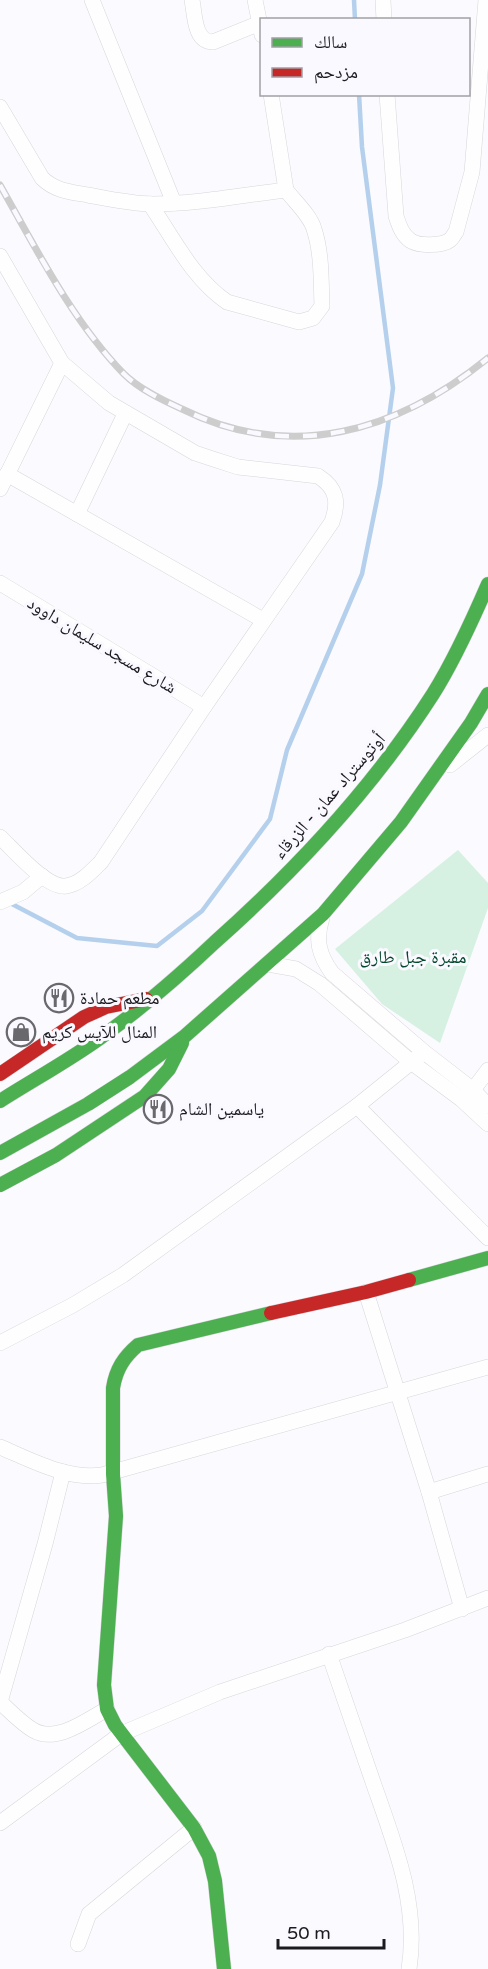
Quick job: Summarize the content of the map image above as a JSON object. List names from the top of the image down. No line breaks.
{"streets":{"main road":["أوتوستراد عمان - الزرقاء"],"street":["شارع مسجد سليمان داوود"]},"parks":["مقبرة جبل طارق"],"places":{"restaurant":["مطعم حمادة","ياسمين الشام"],"shop":["المنال للآيس كريم"]},"legend":["سالك","مزدحم"],"scale_bar":"50 m"}
